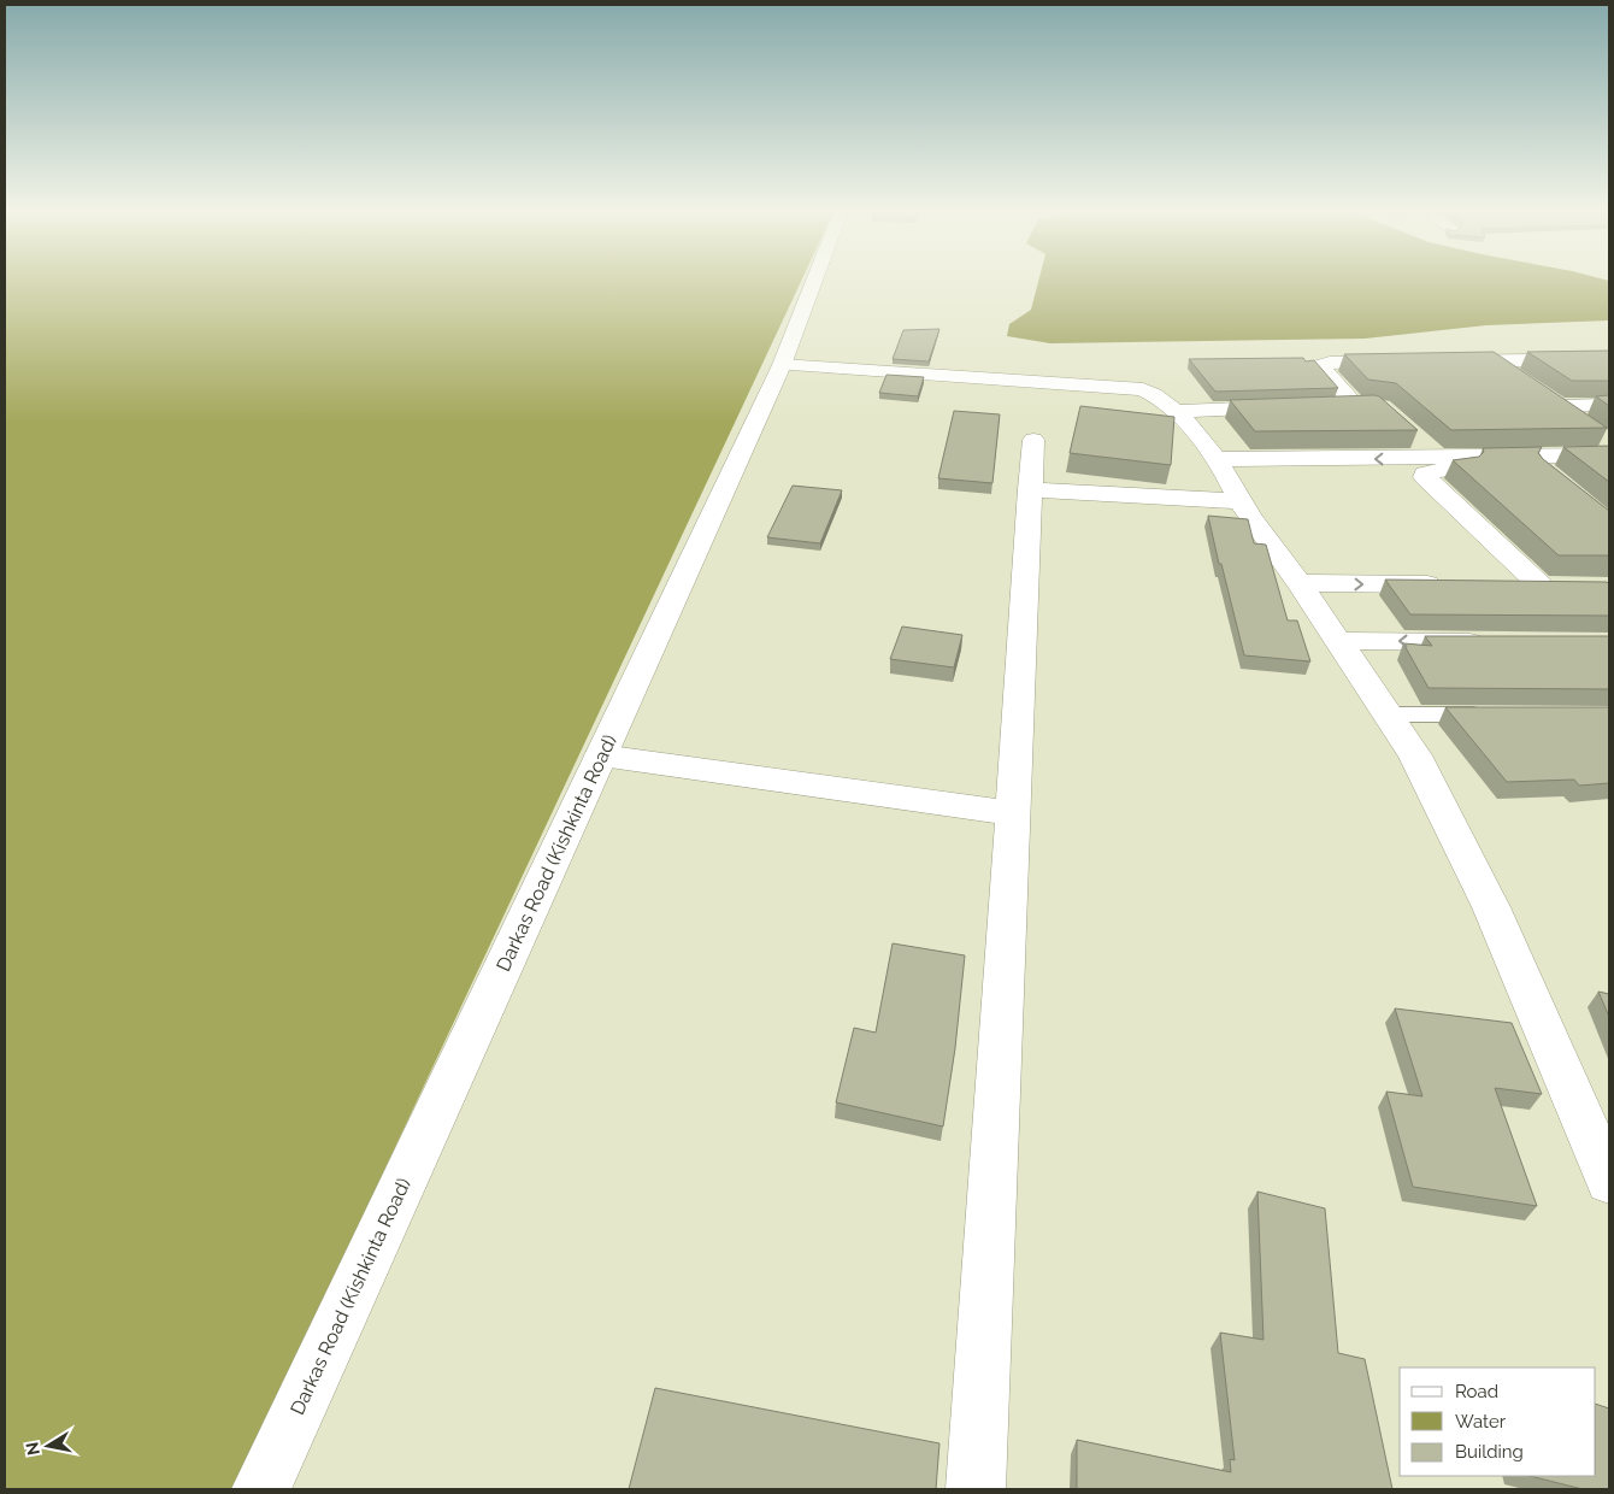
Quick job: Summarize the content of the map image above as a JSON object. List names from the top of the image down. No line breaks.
{"streets":{"street":["Darkas Road (Kishkinta Road)"]},"legend":["Road","Water","Building"],"north":"left"}
